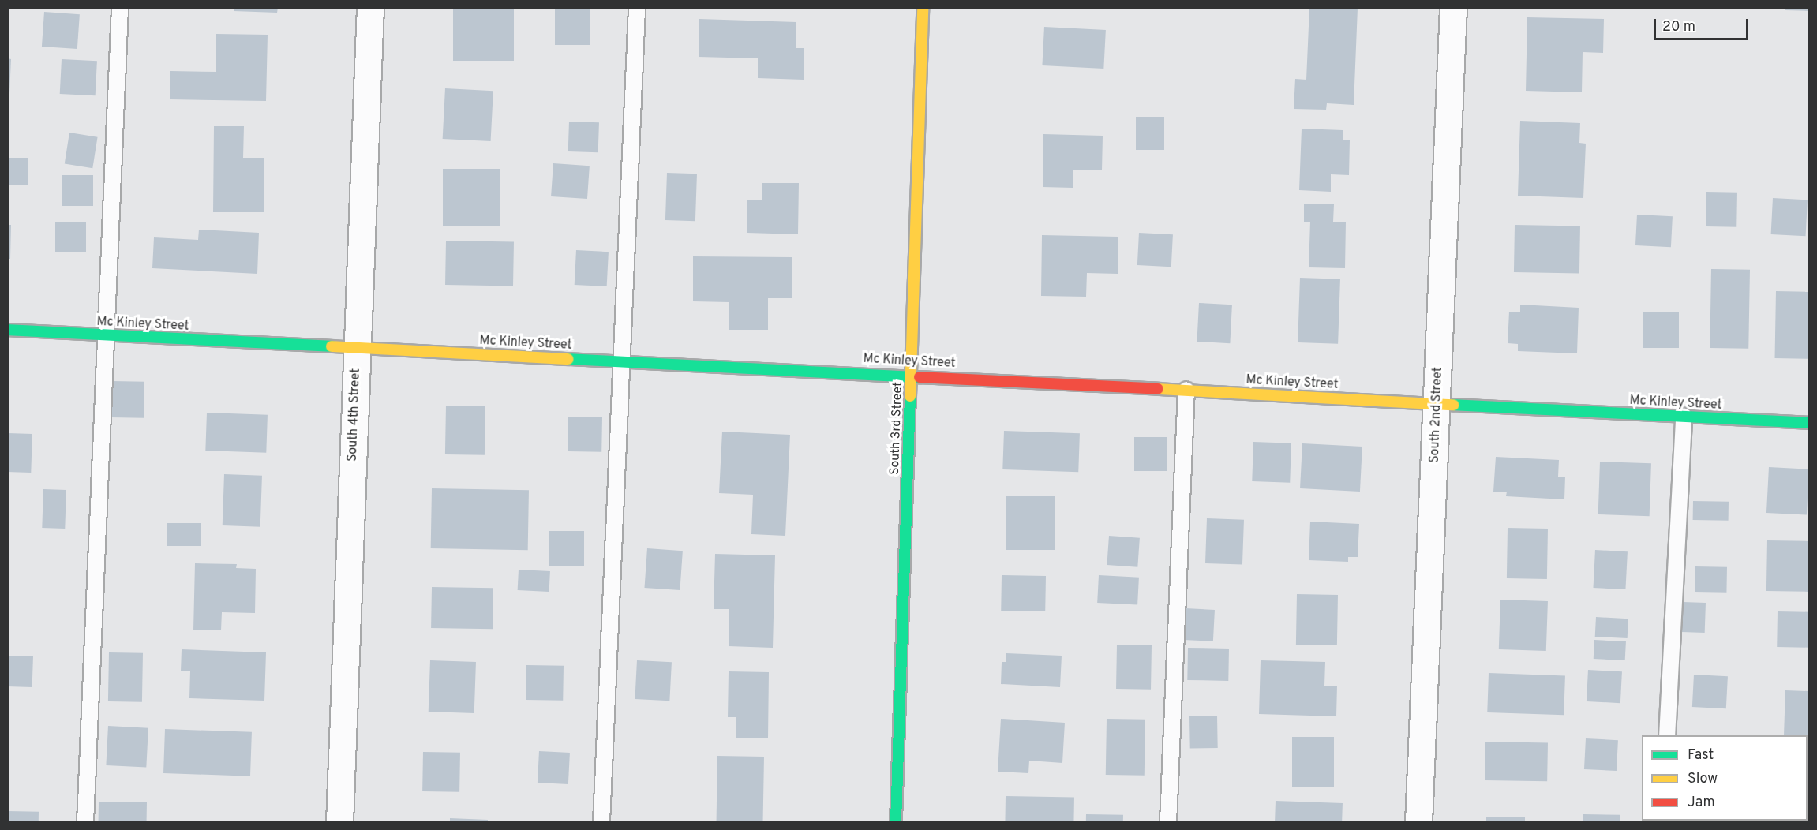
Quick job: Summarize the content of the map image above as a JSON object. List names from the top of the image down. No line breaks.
{"streets":{"street":["Mc Kinley Street","South 4th Street","South 2nd Street","South 3rd Street"]},"crossings":[["Mc Kinley Street","South 4th Street"],["Mc Kinley Street","South 2nd Street"],["Mc Kinley Street","South 3rd Street"]],"legend":["Fast","Slow","Jam"],"scale_bar":"20 m"}
